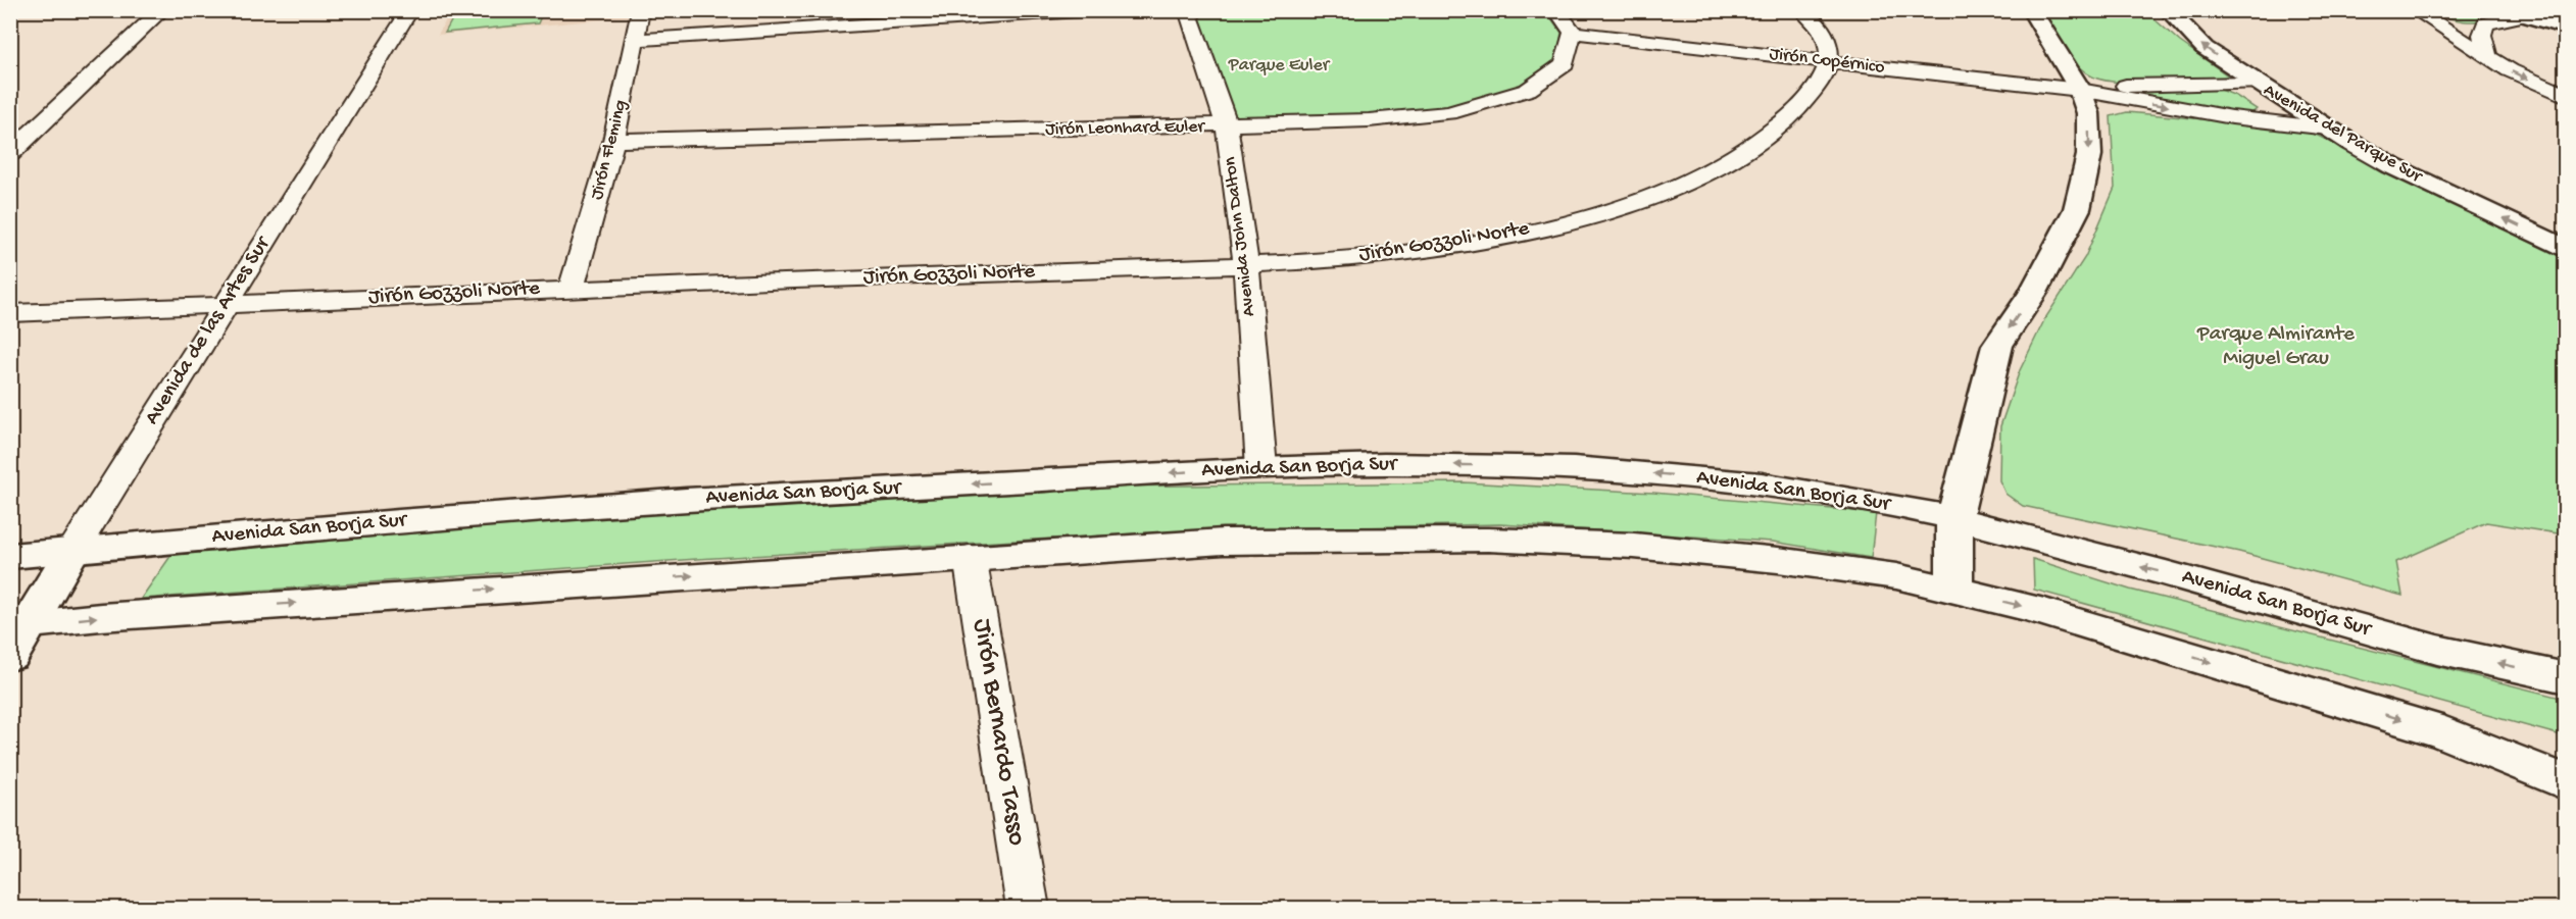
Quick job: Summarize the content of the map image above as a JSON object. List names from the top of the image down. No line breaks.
{"streets":{"main road":["Avenida del Parque Sur","Avenida de las Artes Sur","Avenida San Borja Sur"],"street":["Jirón Copérnico","Jirón Leonhard Euler","Jirón Fleming","Avenida John Dalton","Jirón Gozzoli Norte","Jirón Bernardo Tasso"]},"crossings":[["Jirón Copérnico","Jirón Leonhard Euler"],["Jirón Copérnico","Avenida del Parque Sur"],["Jirón Copérnico","Jirón Gozzoli Norte"],["Jirón Leonhard Euler","Jirón Fleming"],["Jirón Leonhard Euler","Avenida John Dalton"],["Jirón Fleming","Jirón Gozzoli Norte"],["Avenida John Dalton","Jirón Gozzoli Norte"],["Avenida John Dalton","Avenida San Borja Sur"],["Jirón Gozzoli Norte","Avenida de las Artes Sur"],["Avenida de las Artes Sur","Avenida San Borja Sur"]],"one_way":["Avenida del Parque Sur"],"parks":["Parque Euler","Parque Almirante Miguel Grau"]}
